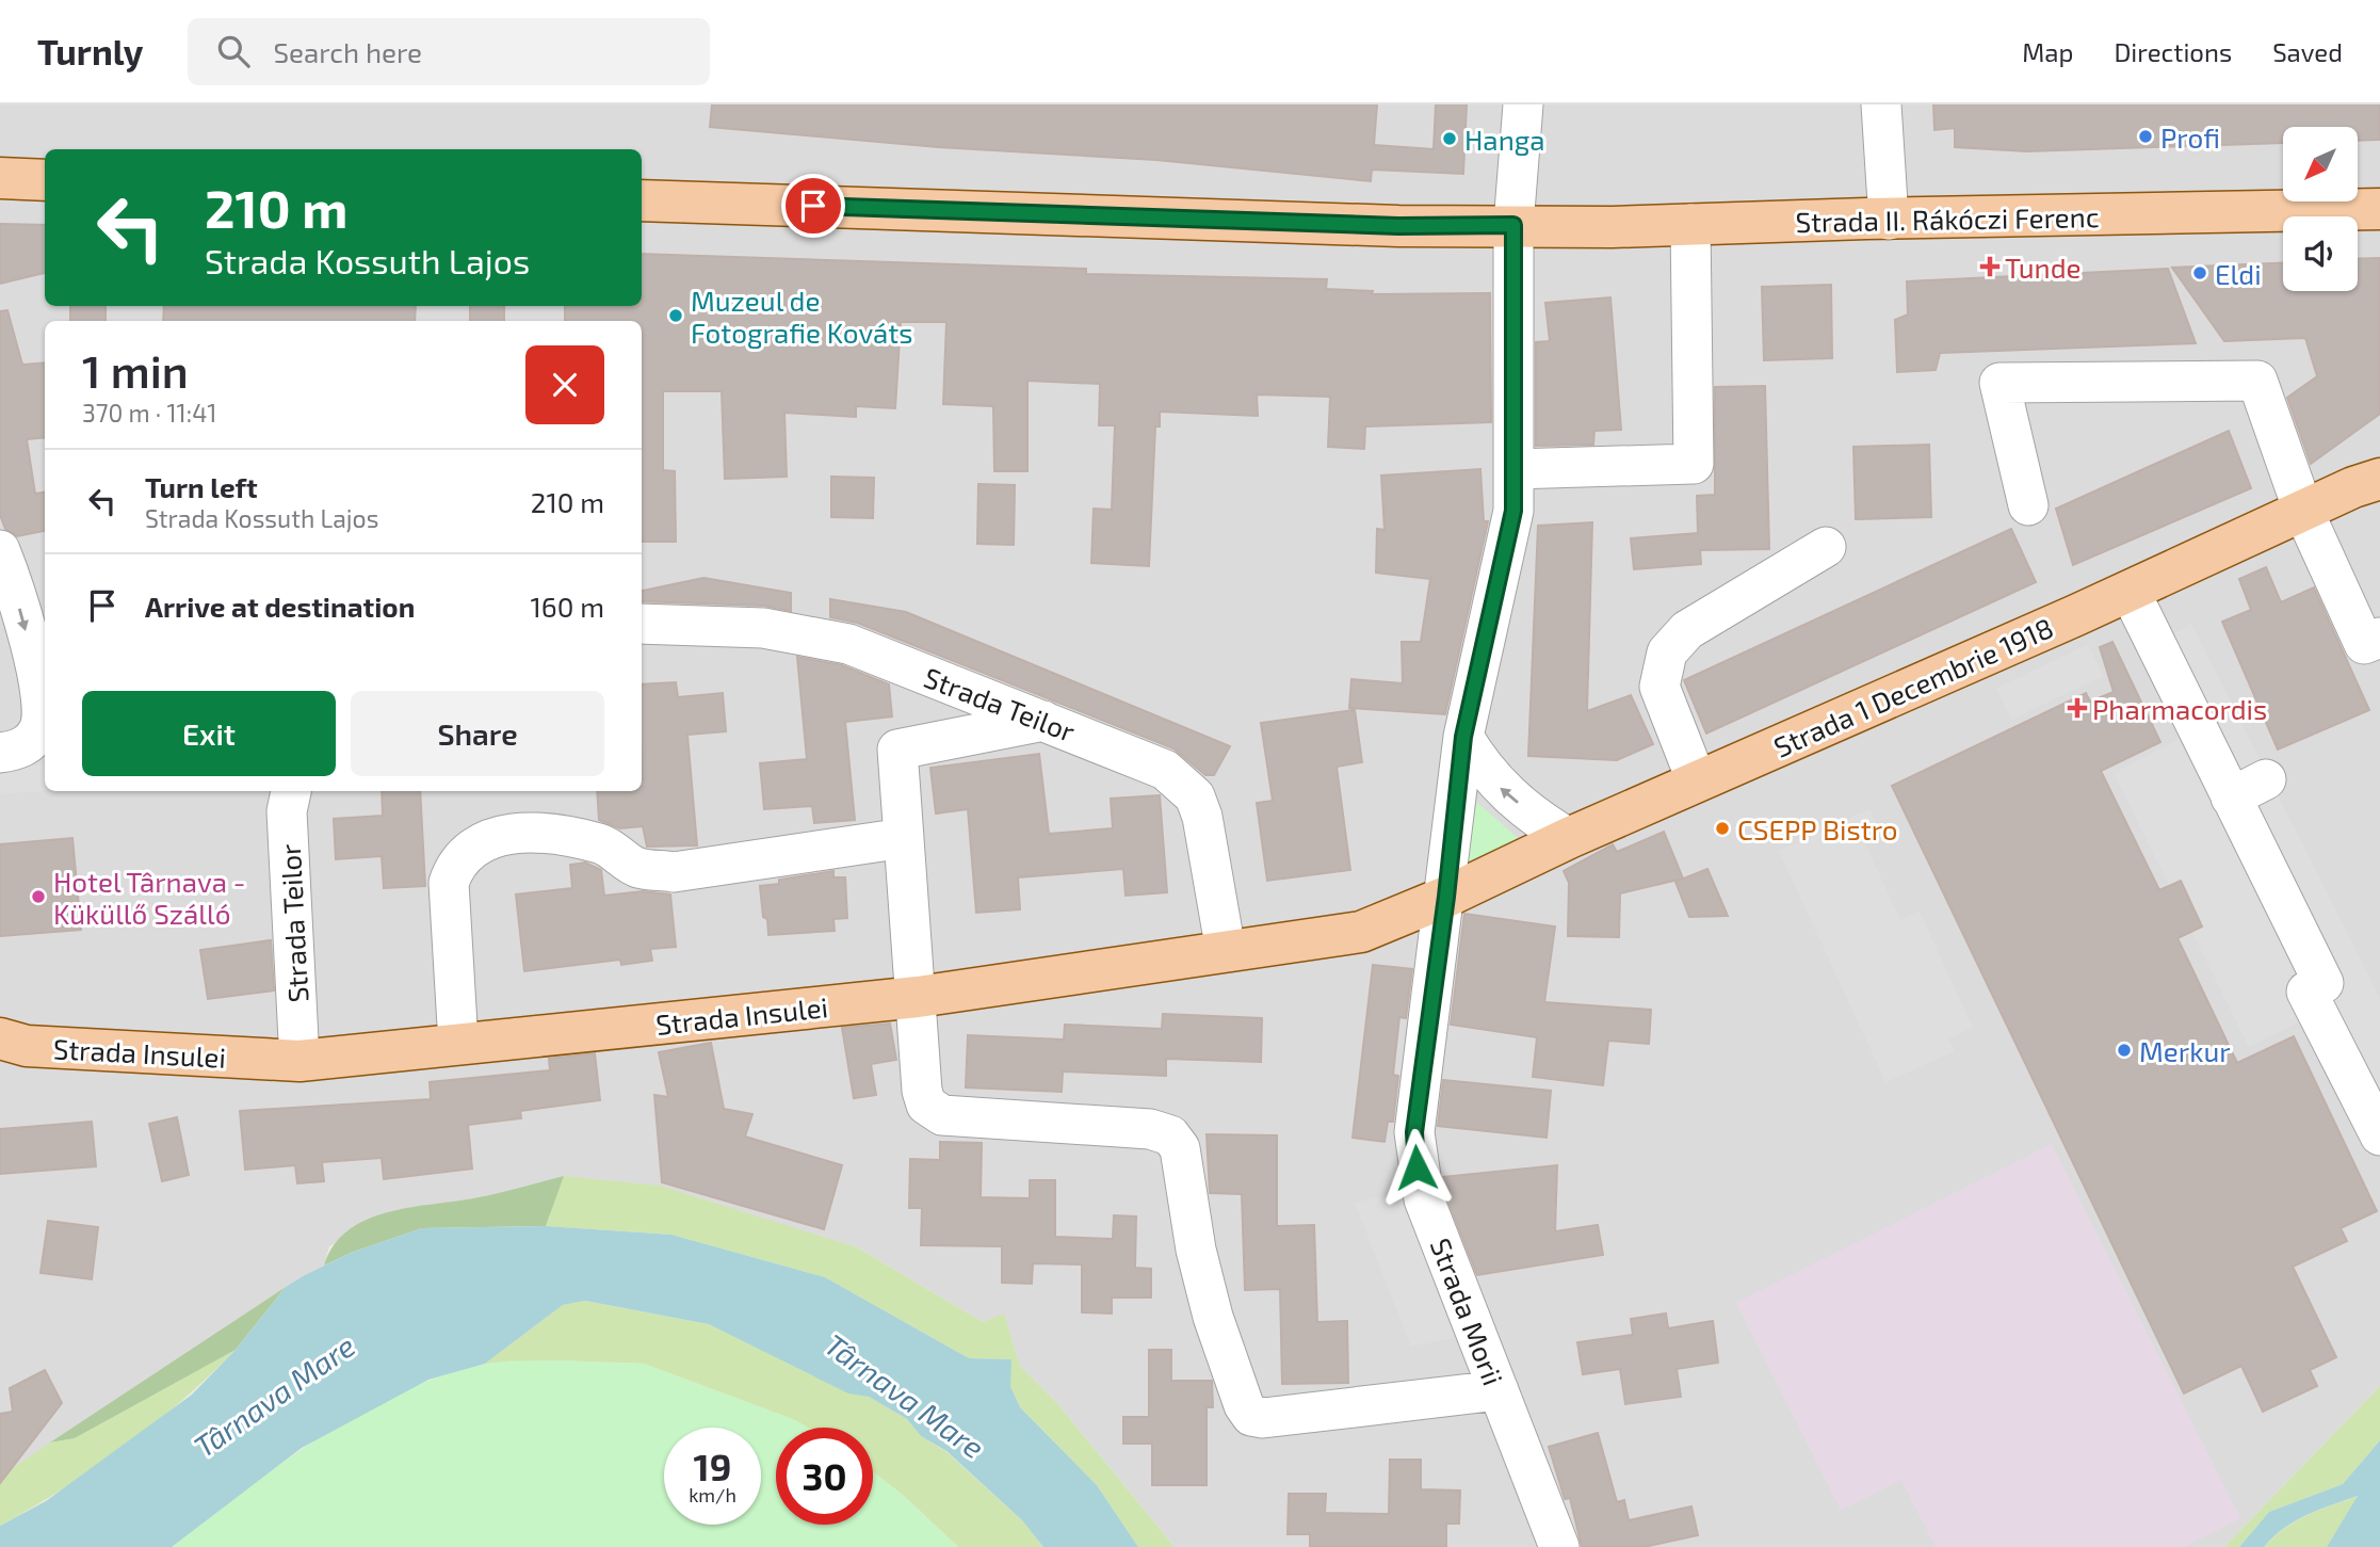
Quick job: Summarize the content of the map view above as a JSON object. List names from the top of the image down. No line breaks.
{"streets":{"main road":["Strada II. Rákóczi Ferenc","Strada 1 Decembrie 1918","Strada Insulei"],"street":["Strada Teilor","Strada Morii"]},"crossings":[["Strada II. Rákóczi Ferenc","Strada Morii"],["Strada 1 Decembrie 1918","Strada Insulei"],["Strada 1 Decembrie 1918","Strada Morii"],["Strada Teilor","Strada Insulei"],["Strada Insulei","Strada Morii"]],"water":["Târnava Mare"],"places":{"other":["Profi","Hanga","Eldi","Muzeul de Fotografie Kováts","CSEPP Bistro","Hotel Târnava - Küküllő Szálló","Merkur"],"health":["Tunde","Pharmacordis"]},"north":"bottom left","page":{"header":"Turnly","search":"Search here","nav":["Map","Directions","Saved"],"turn":["210 m","Strada Kossuth Lajos"],"heading":["1 min","370 m · 11:41"],"list":[{"name":"Turn left","note":"Strada Kossuth Lajos","value":"210 m"},{"name":"Arrive at destination","value":"160 m"}],"buttons":["Exit","Share"],"speed":"19 km/h","limit":"30"}}
